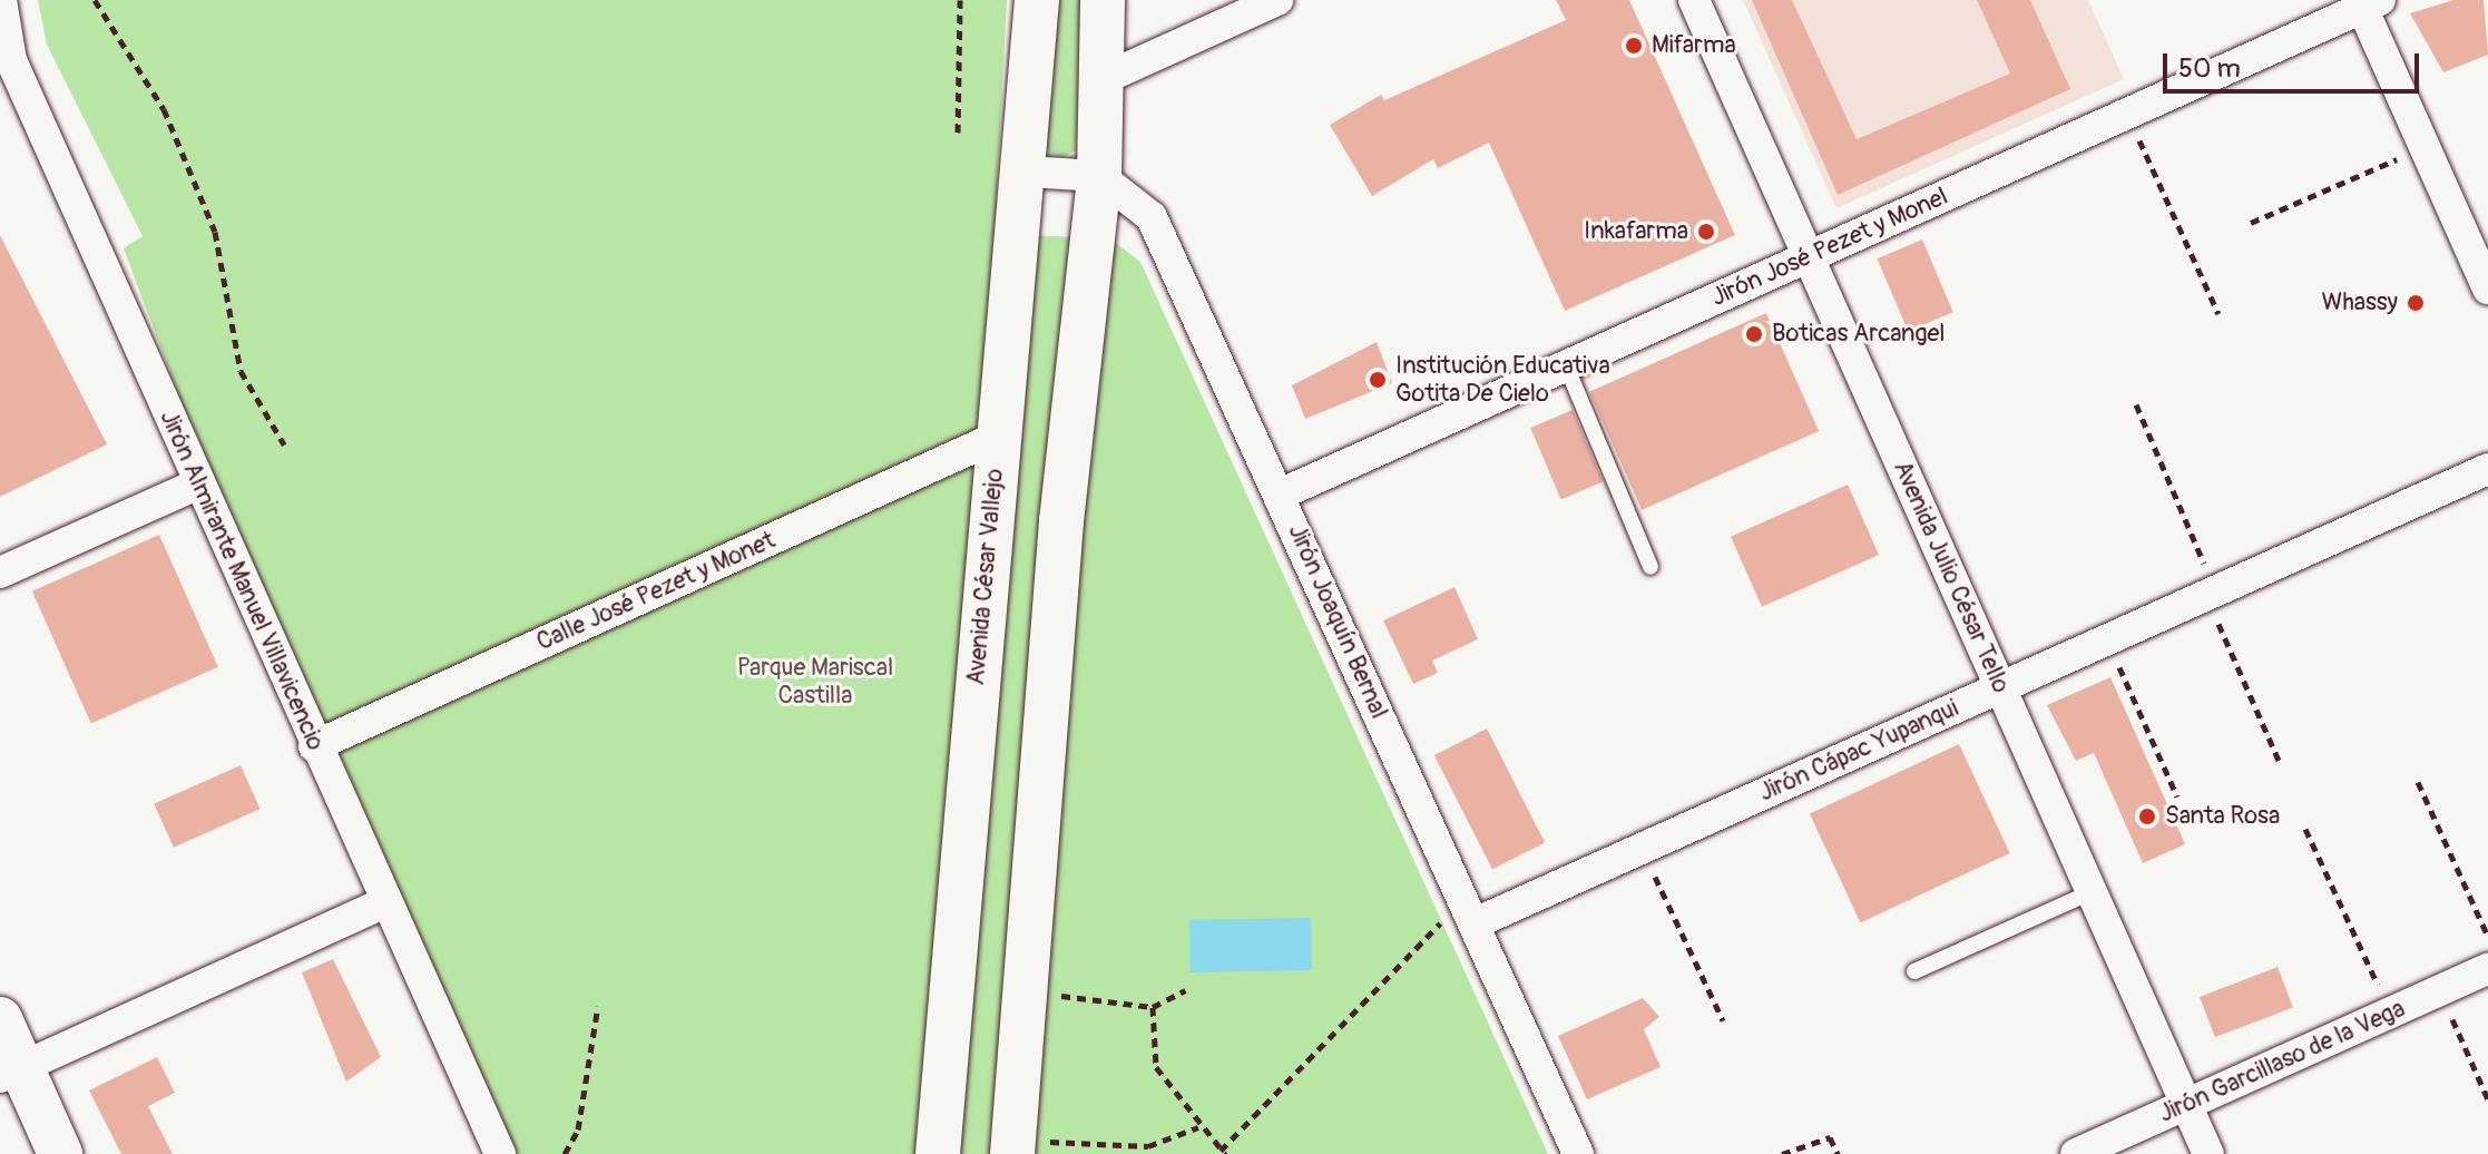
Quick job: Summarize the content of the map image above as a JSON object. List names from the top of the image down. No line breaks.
{"streets":{"main road":["Avenida César Vallejo"],"street":["Jirón José Pezet y Monel","Avenida Julio César Tello","Jirón Almirante Manuel Villavicencio","Calle José Pezet y Monet","Jirón Joaquín Bernal","Jirón Cápac Yupanqui","Jirón Garcillaso de la Vega"]},"crossings":[["Jirón José Pezet y Monel","Avenida Julio César Tello"],["Jirón José Pezet y Monel","Jirón Joaquín Bernal"],["Avenida César Vallejo","Calle José Pezet y Monet"],["Avenida Julio César Tello","Jirón Cápac Yupanqui"],["Avenida Julio César Tello","Jirón Garcillaso de la Vega"],["Jirón Almirante Manuel Villavicencio","Calle José Pezet y Monet"],["Jirón Joaquín Bernal","Jirón Cápac Yupanqui"]],"parks":["Parque Mariscal Castilla"],"places":["Mifarma","Inkafarma","Whassy","Boticas Arcangel","Institución Educativa Gotita De Cielo","Santa Rosa"],"scale_bar":"50 m"}
